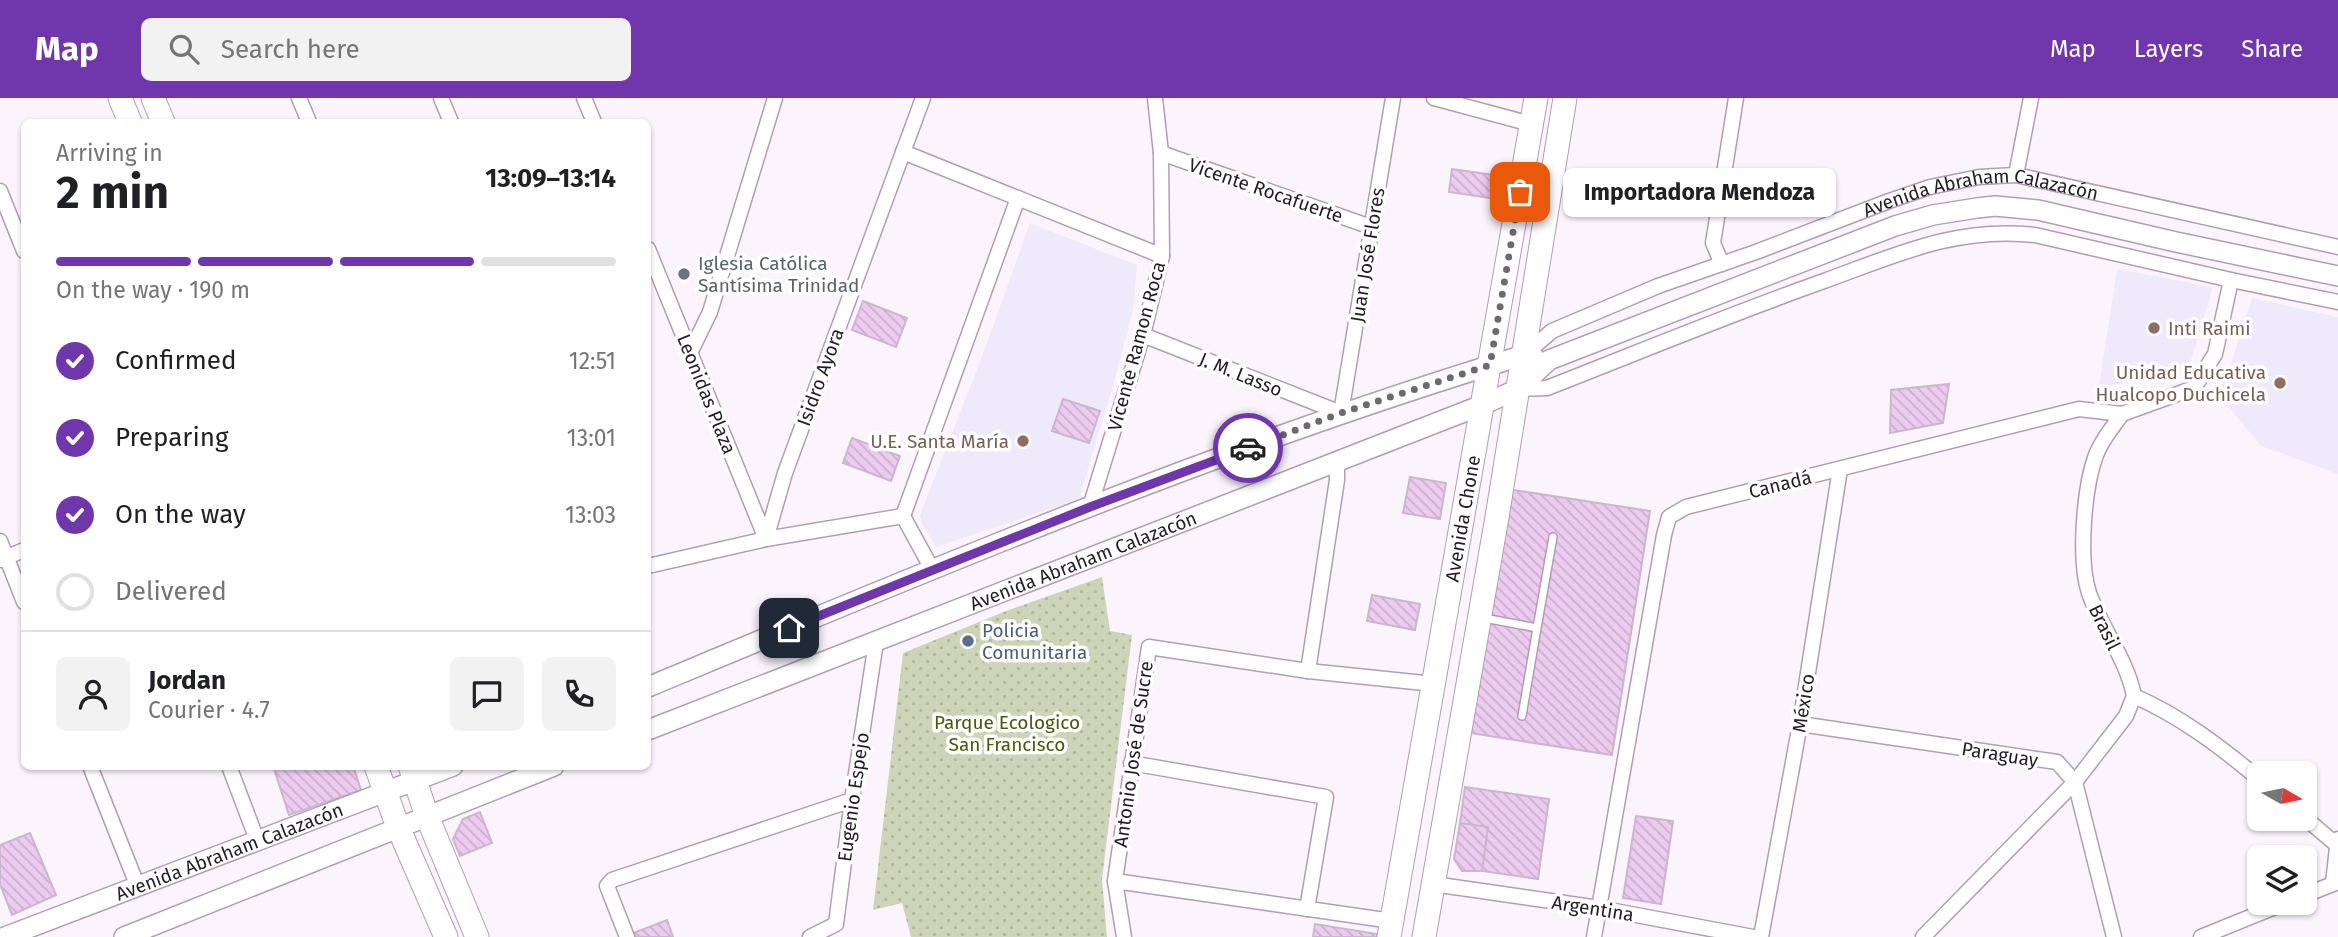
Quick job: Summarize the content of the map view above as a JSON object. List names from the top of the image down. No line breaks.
{"streets":{"main road":["Avenida Abraham Calazacón","Avenida Chone"],"street":["Vicente Rocafuerte","Juan José Flores","Vicente Ramon Roca","J. M. Lasso","Isidro Ayora","Leonidas Plaza","Canadá","Brasil","México","Antonio José de Sucre","Paraguay","Eugenio Espejo","Argentina"]},"crossings":[["Vicente Rocafuerte","Juan José Flores"],["Vicente Rocafuerte","Vicente Ramon Roca"],["Avenida Abraham Calazacón","Juan José Flores"],["Avenida Abraham Calazacón","Vicente Ramon Roca"],["Avenida Abraham Calazacón","J. M. Lasso"],["Avenida Abraham Calazacón","Canadá"],["Avenida Abraham Calazacón","Avenida Chone"],["Avenida Abraham Calazacón","Eugenio Espejo"],["Juan José Flores","J. M. Lasso"],["Vicente Ramon Roca","J. M. Lasso"],["Isidro Ayora","Leonidas Plaza"],["Canadá","Brasil"],["Canadá","México"],["Canadá","Argentina"],["Avenida Chone","Antonio José de Sucre"],["Avenida Chone","Argentina"],["México","Paraguay"]],"parks":["Parque Ecologico San Francisco"],"places":["Importadora Mendoza","Iglesia Católica Santísima Trinidad","Inti Raimi","Unidad Educativa Hualcopo Duchicela","U.E. Santa María","Policia Comunitaria"],"north":"right","page":{"header":"Map","search":"Search here","nav":["Map","Layers","Share"],"heading":["2 min","Arriving in","13:09–13:14"],"panel":["Jordan","Courier · 4.7"],"bubble":"Importadora Mendoza","bar":"On the way · 190 m","list":[["Confirmed","12:51"],["Preparing","13:01"],["On the way","13:03"],"Delivered"]}}
